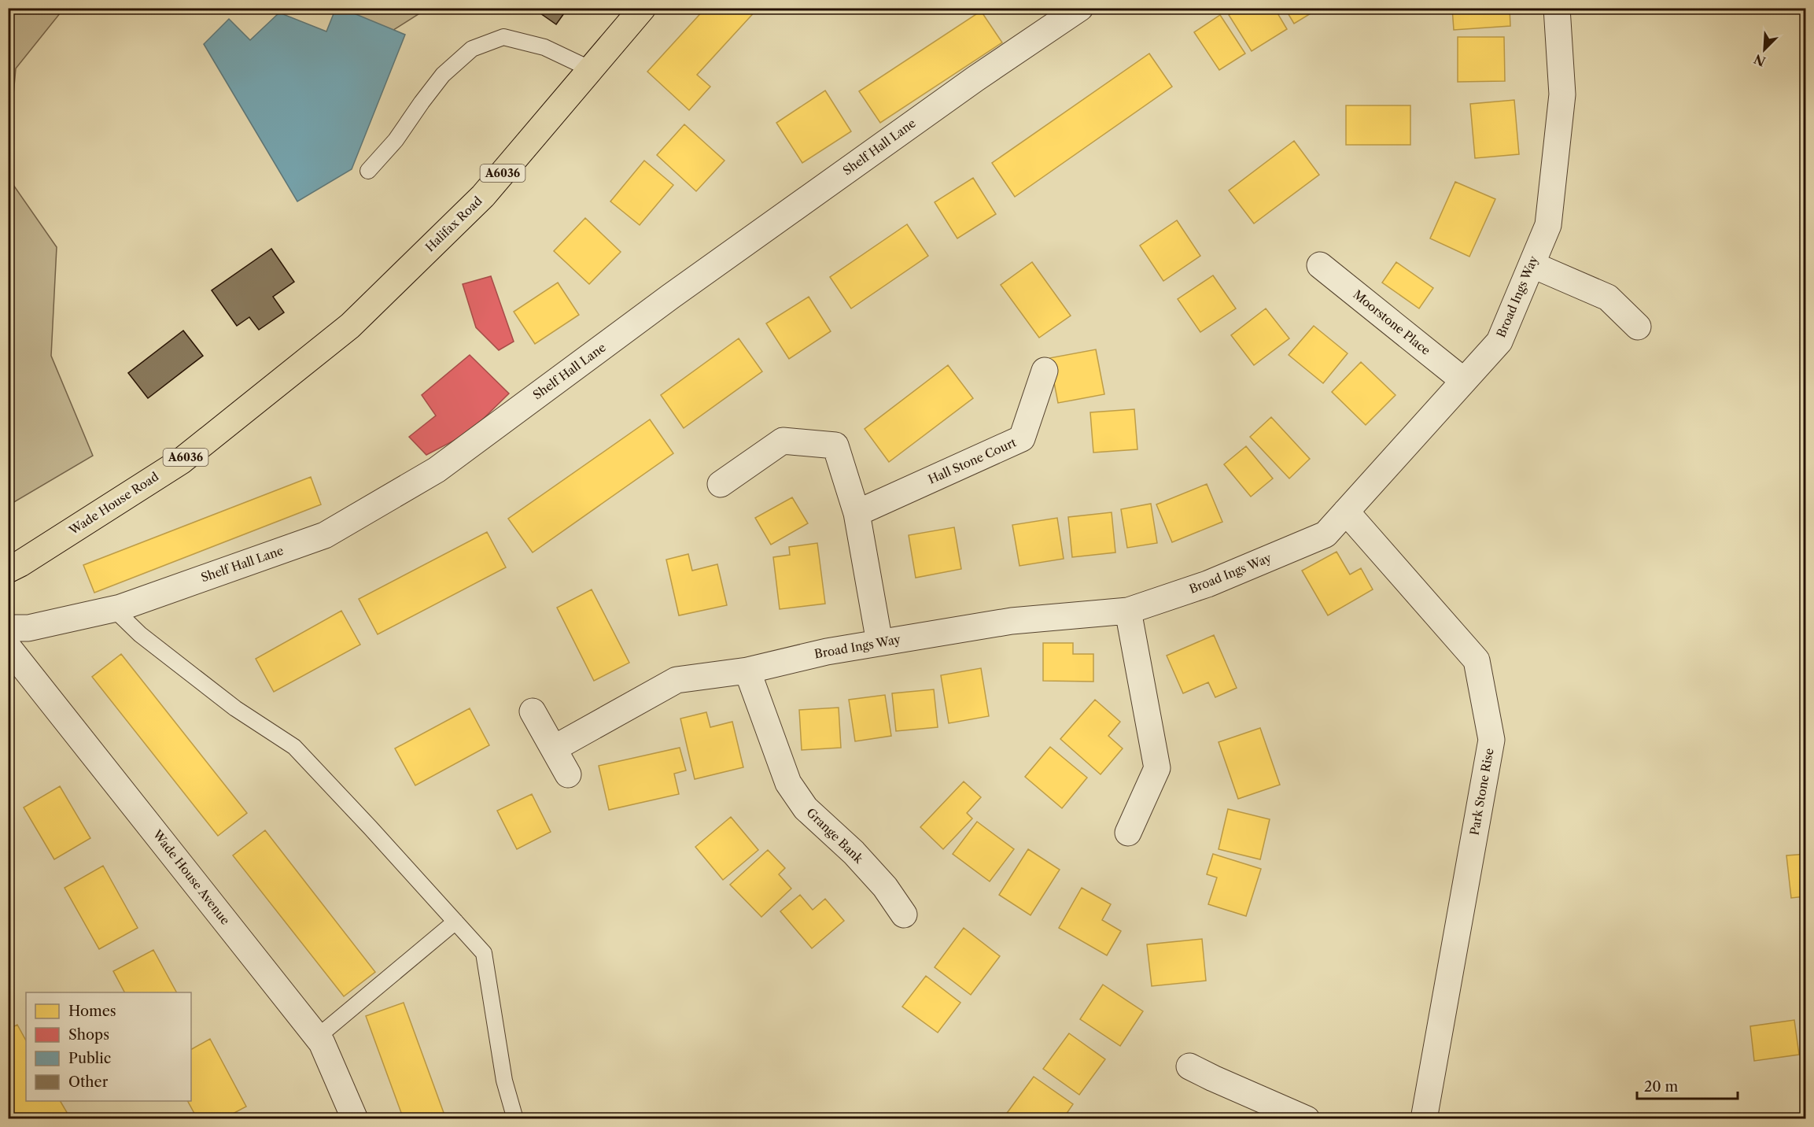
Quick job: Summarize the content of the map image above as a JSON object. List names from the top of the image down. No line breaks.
{"streets":{"highway":["A6036","Halifax Road","Wade House Road"],"street":["Shelf Hall Lane","Broad Ings Way","Moorstone Place","Hall Stone Court","Park Stone Rise","Grange Bank","Wade House Avenue"]},"crossings":[["Halifax Road","Wade House Road"],["Broad Ings Way","Moorstone Place"],["Broad Ings Way","Park Stone Rise"],["Broad Ings Way","Grange Bank"]],"legend":["Homes","Shops","Public","Other"],"scale_bar":"20 m","north":"bottom left"}
